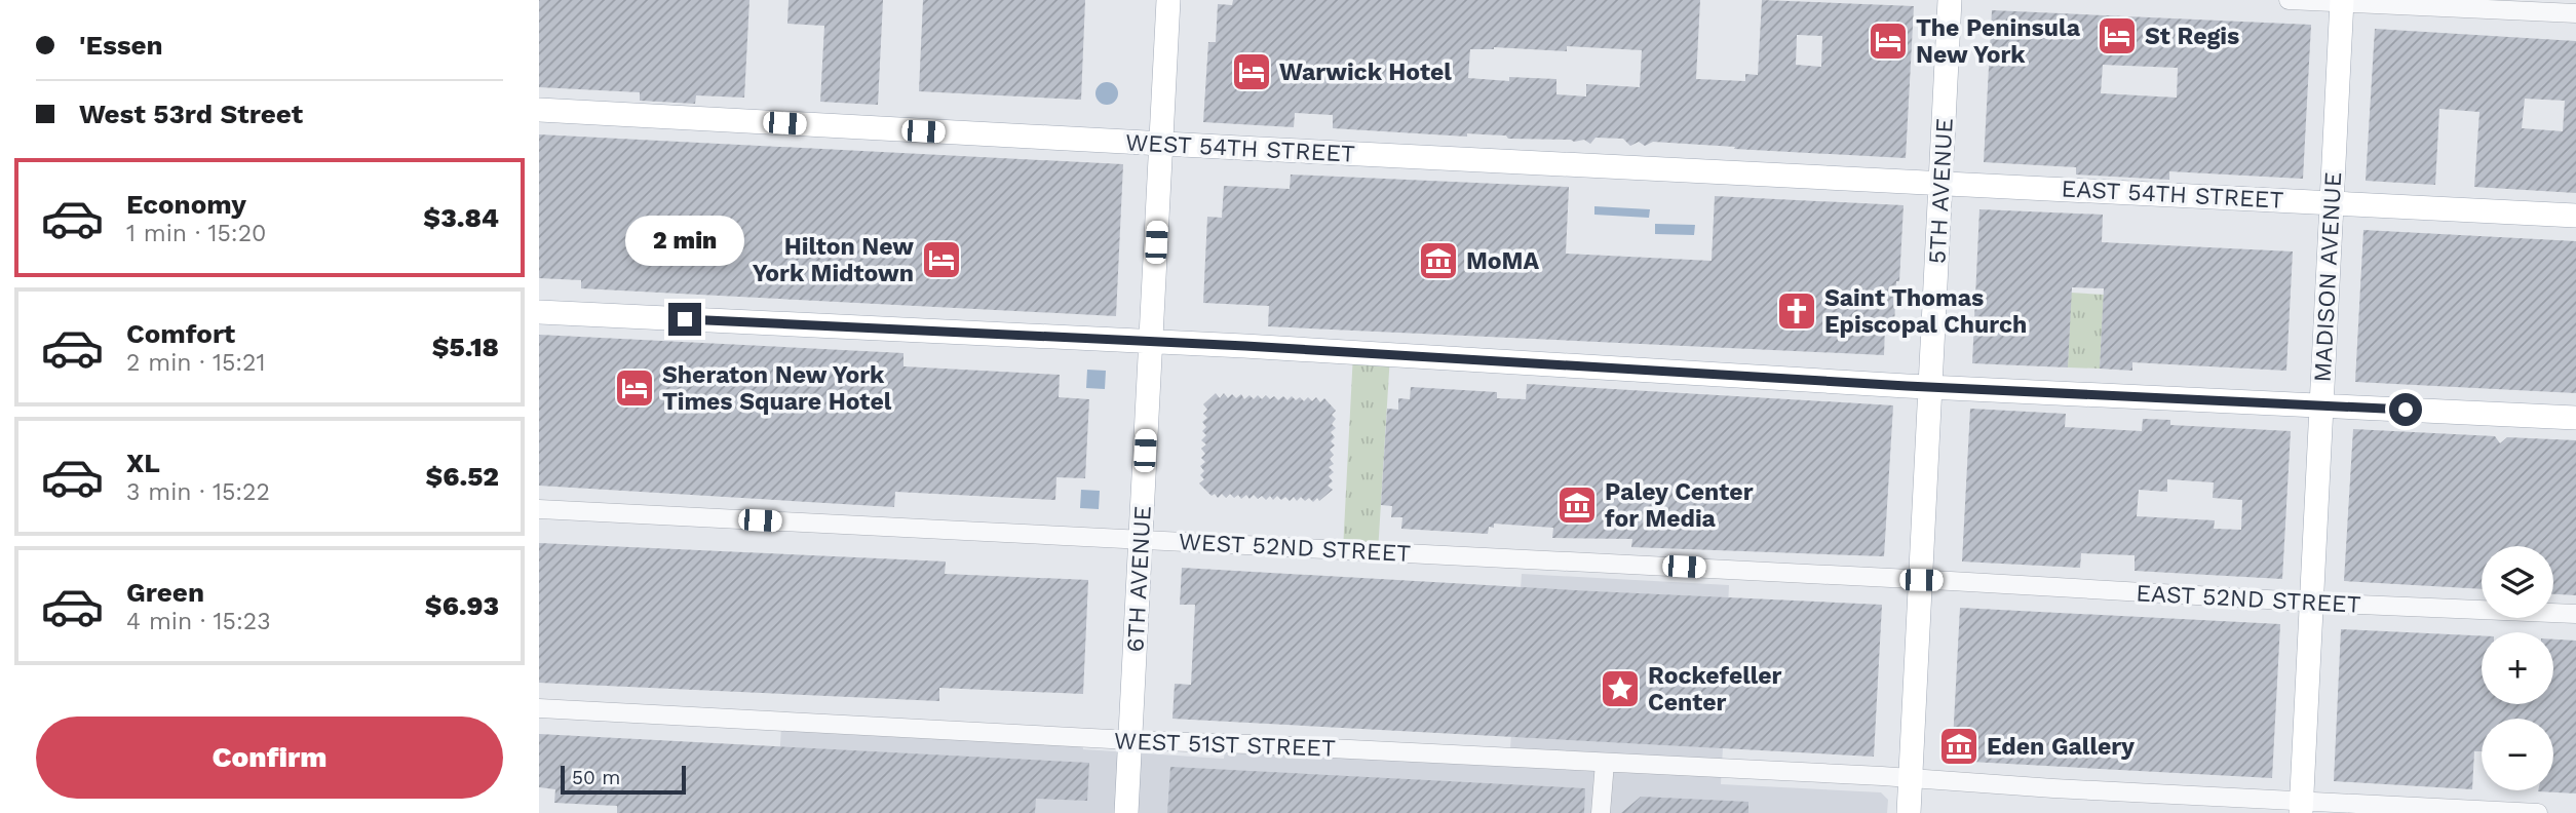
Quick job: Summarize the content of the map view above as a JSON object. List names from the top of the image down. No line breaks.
{"streets":{"main road":["WEST 54TH STREET","5TH AVENUE","EAST 54TH STREET","MADISON AVENUE","6TH AVENUE"],"street":["WEST 52ND STREET","EAST 52ND STREET","WEST 51ST STREET"]},"crossings":[["WEST 54TH STREET","5TH AVENUE"],["WEST 54TH STREET","EAST 54TH STREET"],["WEST 54TH STREET","6TH AVENUE"],["5TH AVENUE","EAST 54TH STREET"],["5TH AVENUE","WEST 52ND STREET"],["5TH AVENUE","EAST 52ND STREET"],["5TH AVENUE","WEST 51ST STREET"],["EAST 54TH STREET","MADISON AVENUE"],["MADISON AVENUE","EAST 52ND STREET"],["MADISON AVENUE","WEST 51ST STREET"],["WEST 52ND STREET","6TH AVENUE"],["WEST 52ND STREET","EAST 52ND STREET"],["6TH AVENUE","WEST 51ST STREET"]],"places":{"hotel":["St Regis","The Peninsula New York","Warwick Hotel","Hilton New York Midtown","Sheraton New York Times Square Hotel"],"museum":["MoMA","Paley Center for Media","Eden Gallery"],"church":["Saint Thomas Episcopal Church"],"place":["Rockefeller Center"]},"scale_bar":"50 m","page":{"banner":["'Essen","West 53rd Street"],"list":[{"name":"Economy","note":"1 min · 15:20","value":"$3.84"},{"name":"Comfort","note":"2 min · 15:21","value":"$5.18"},{"name":"XL","note":"3 min · 15:22","value":"$6.52"},{"name":"Green","note":"4 min · 15:23","value":"$6.93"}],"bubble":"2 min","map_buttons":["+","−"],"buttons":"Confirm","scale":"50 m"}}
